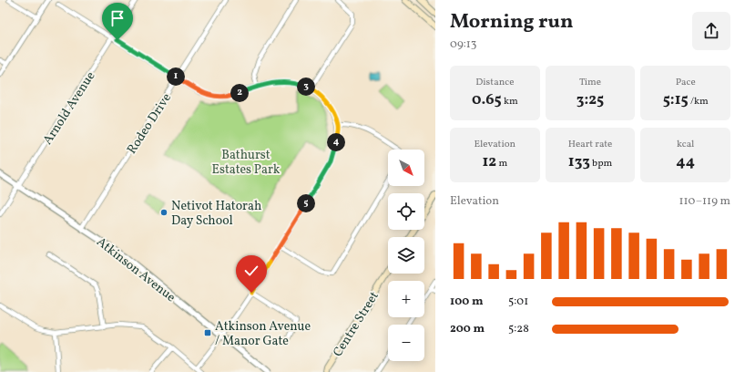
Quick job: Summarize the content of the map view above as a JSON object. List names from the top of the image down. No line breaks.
{"streets":{"main road":["Centre Street"],"street":["Arnold Avenue","Rodeo Drive","Atkinson Avenue"]},"crossings":[["Arnold Avenue","Atkinson Avenue"],["Rodeo Drive","Atkinson Avenue"]],"parks":["Bathurst Estates Park"],"places":{"other":["Netivot Hatorah Day School"],"transit":["Atkinson Avenue / Manor Gate"]},"north":"bottom right","page":{"heading":["Morning run","09:13"],"stats":[["Distance","0.65 km"],["Time","3:25"],["Pace","5:15 /km"],["Elevation","12 m"],["Heart rate","133 bpm"],["kcal","44"]],"pins":["1","3","2","4","5"],"map_buttons":["+","−"],"chart":["Elevation","110–119 m"],"list":[{"name":"100 m","note":"5:01"},{"name":"200 m","note":"5:28"}]}}
